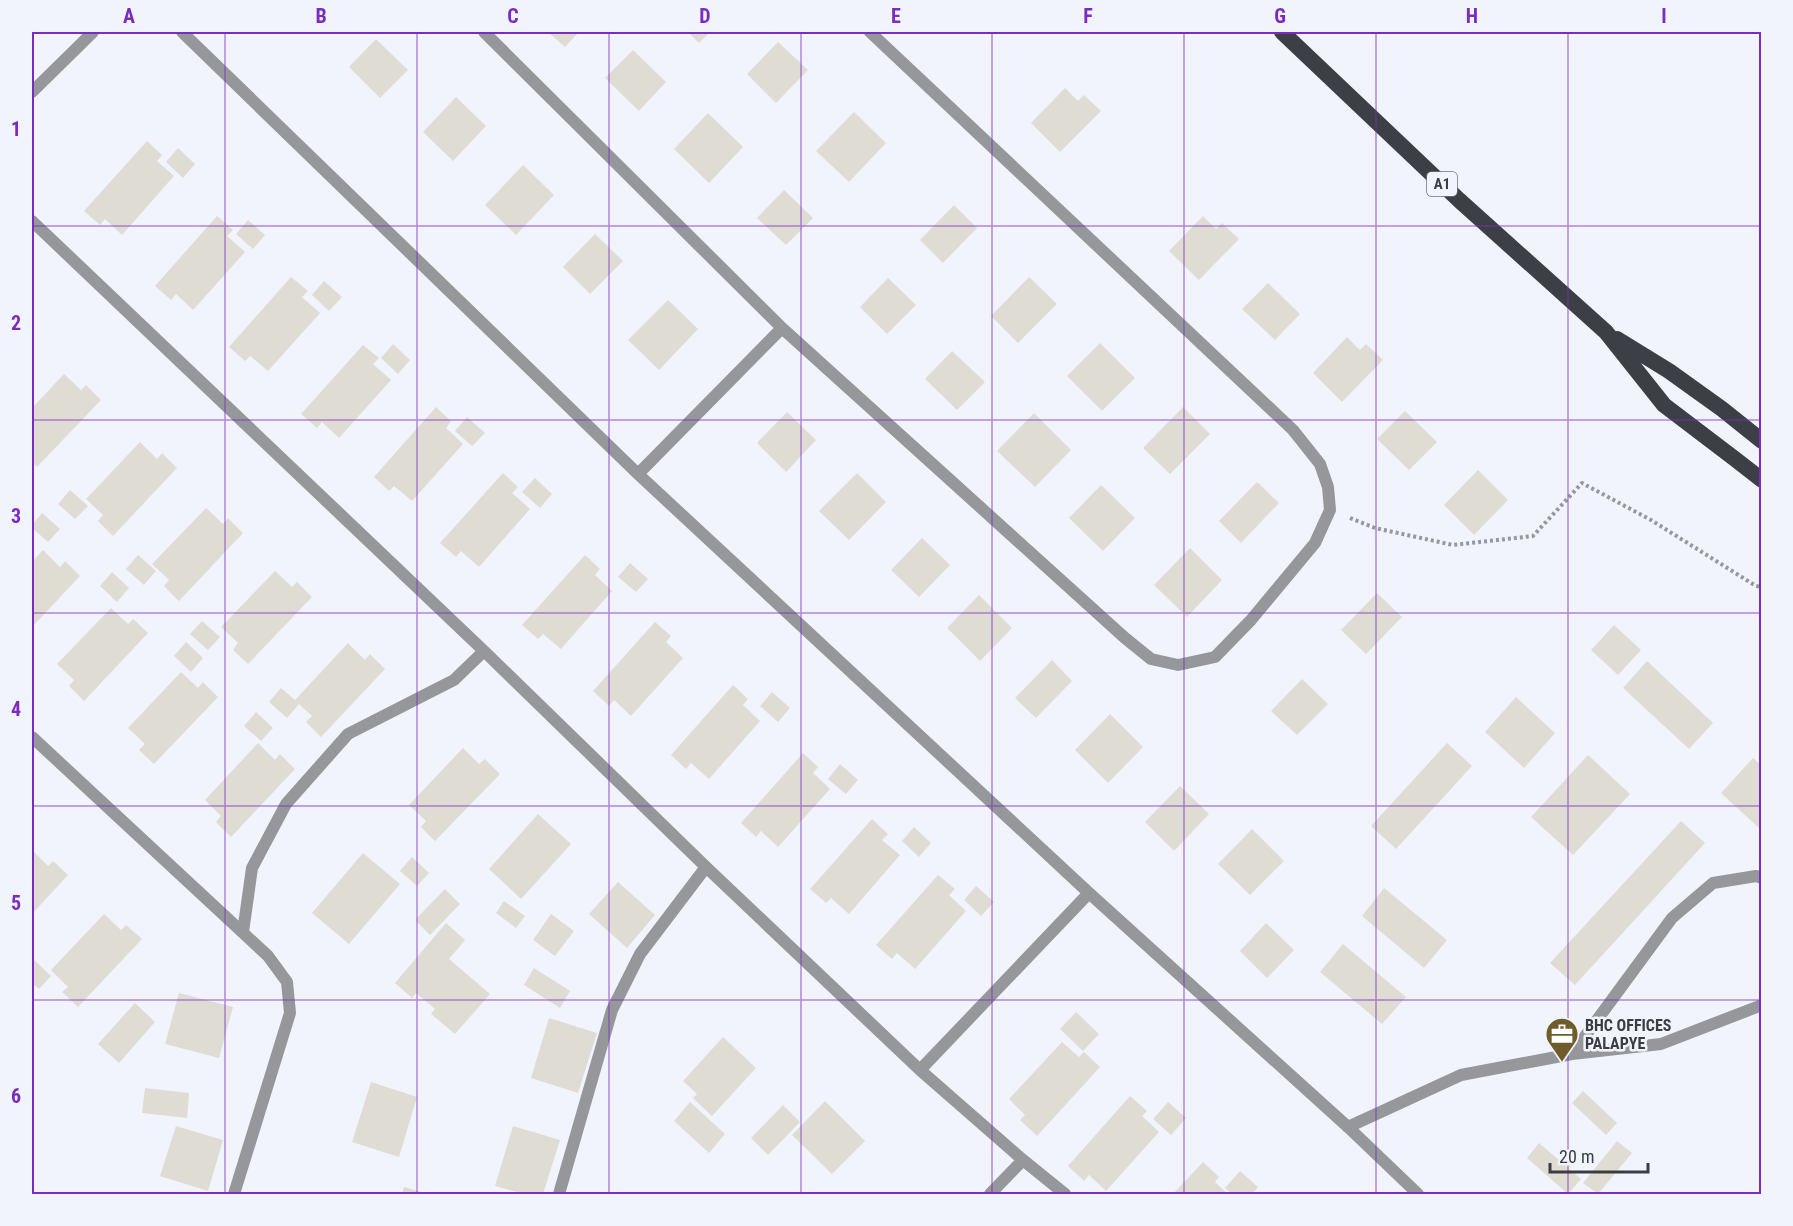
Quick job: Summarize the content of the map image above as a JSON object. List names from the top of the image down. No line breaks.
{"streets":{"highway":["A1"]},"places":{"office":["BHC OFFICES PALAPYE"]},"scale_bar":"20 m","grid":{"columns":["A","B","C","D","E","F","G","H","I"],"rows":["1","2","3","4","5","6"]}}
